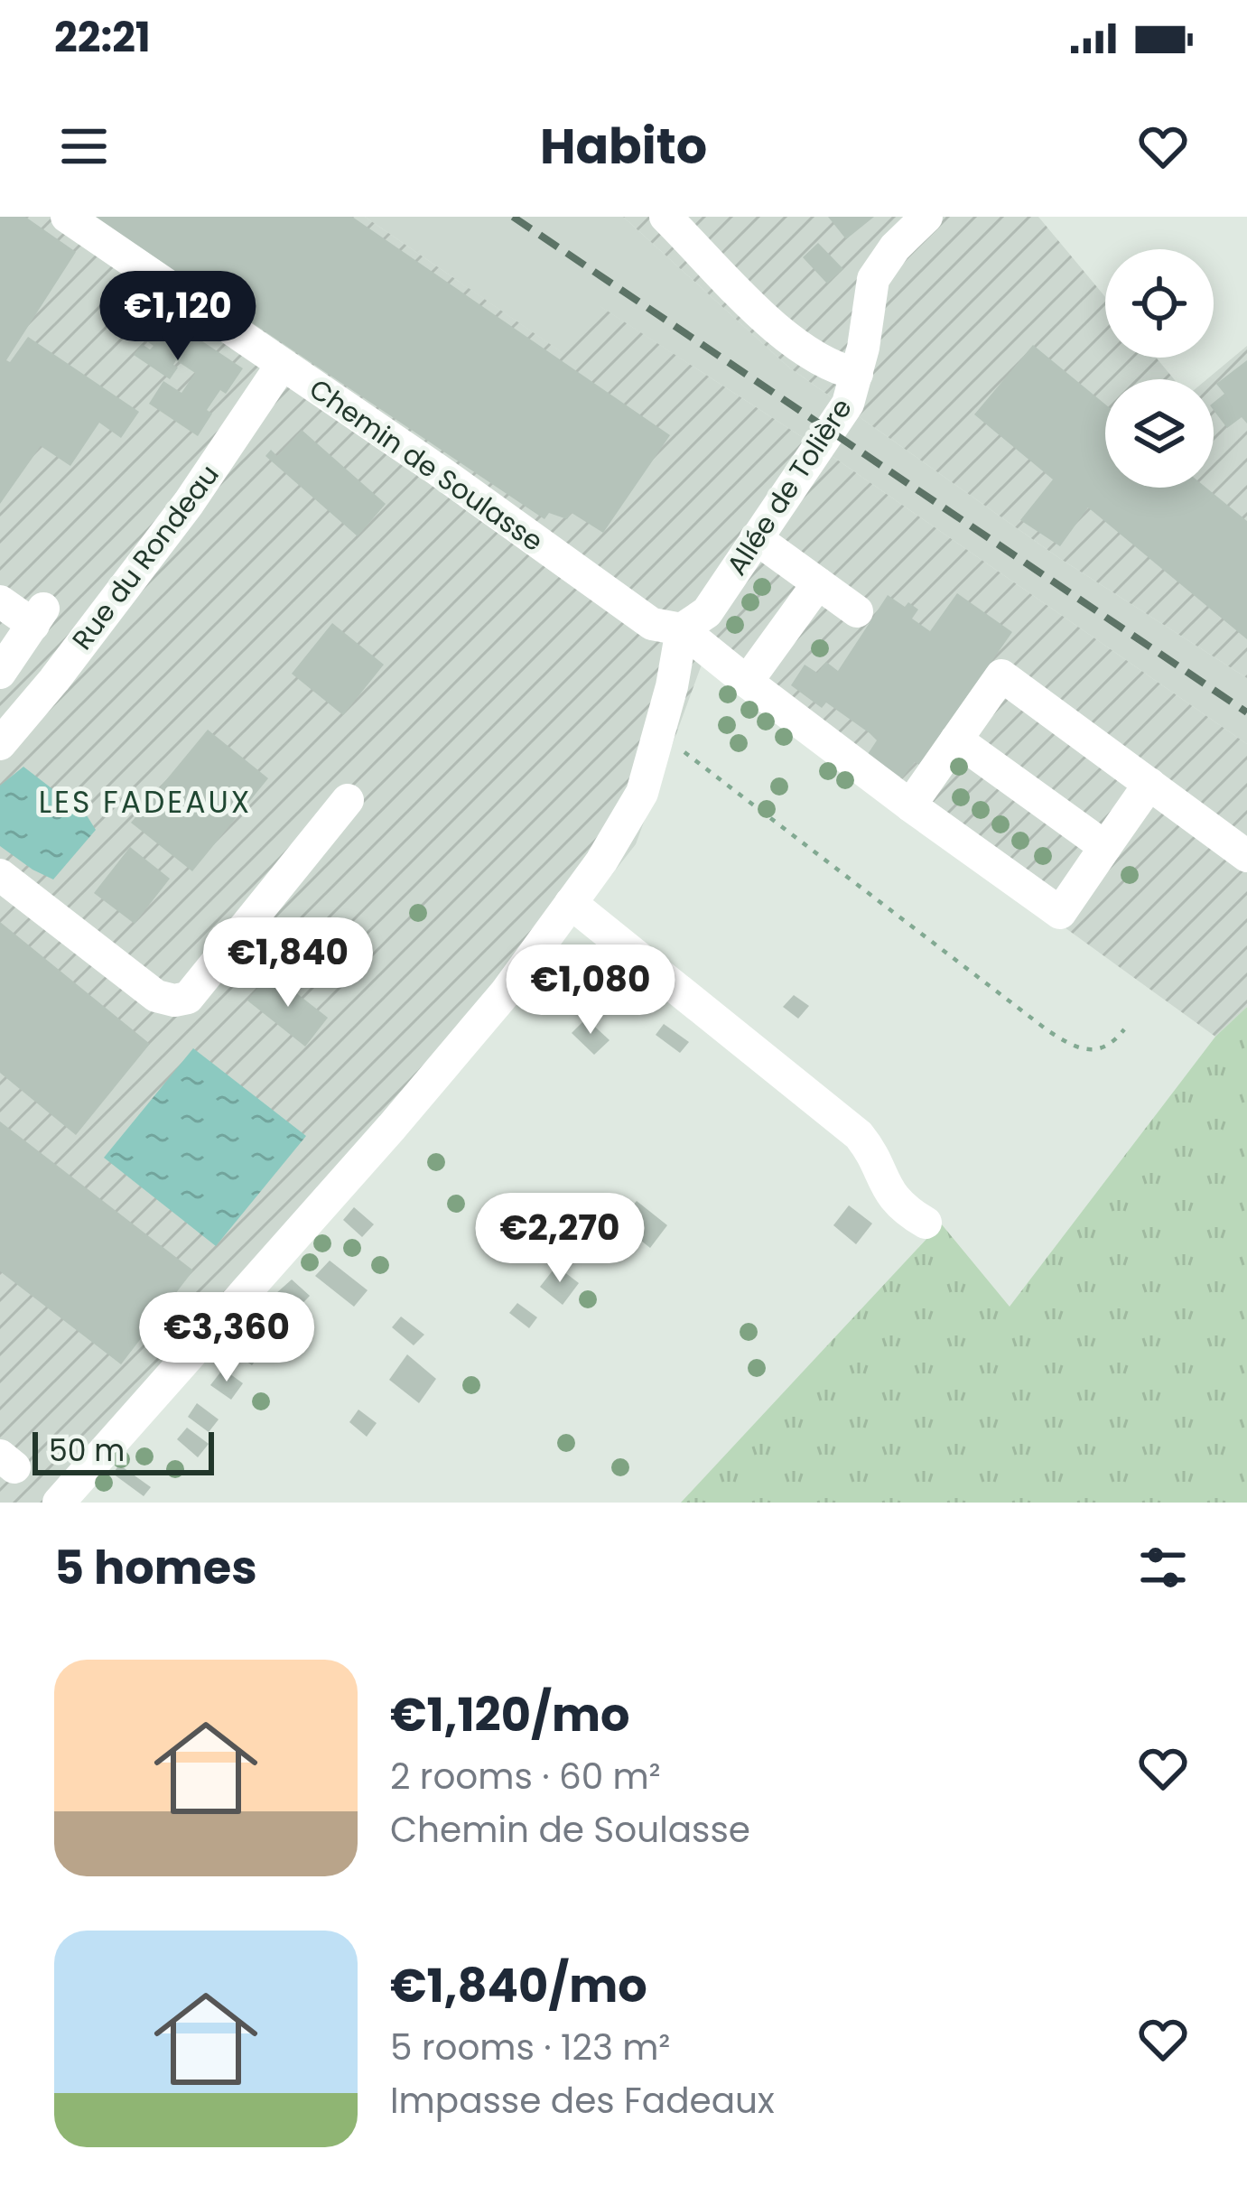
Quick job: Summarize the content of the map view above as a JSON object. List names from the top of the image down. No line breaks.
{"streets":{"street":["Chemin de Soulasse","Allée de Tolière","Rue du Rondeau"]},"crossings":[["Chemin de Soulasse","Allée de Tolière"],["Chemin de Soulasse","Rue du Rondeau"]],"districts":["LES FADEAUX"],"scale_bar":"50 m","page":{"status":"22:21","header":"Habito","price":["€1,120","€1,840","€1,080","€2,270","€3,360"],"scale":"50 m","heading":"5 homes","list":[{"name":"€1,120/mo","note":"2 rooms · 60 m² · Chemin de Soulasse"},{"name":"€1,840/mo","note":"5 rooms · 123 m² · Impasse des Fadeaux"}]}}
